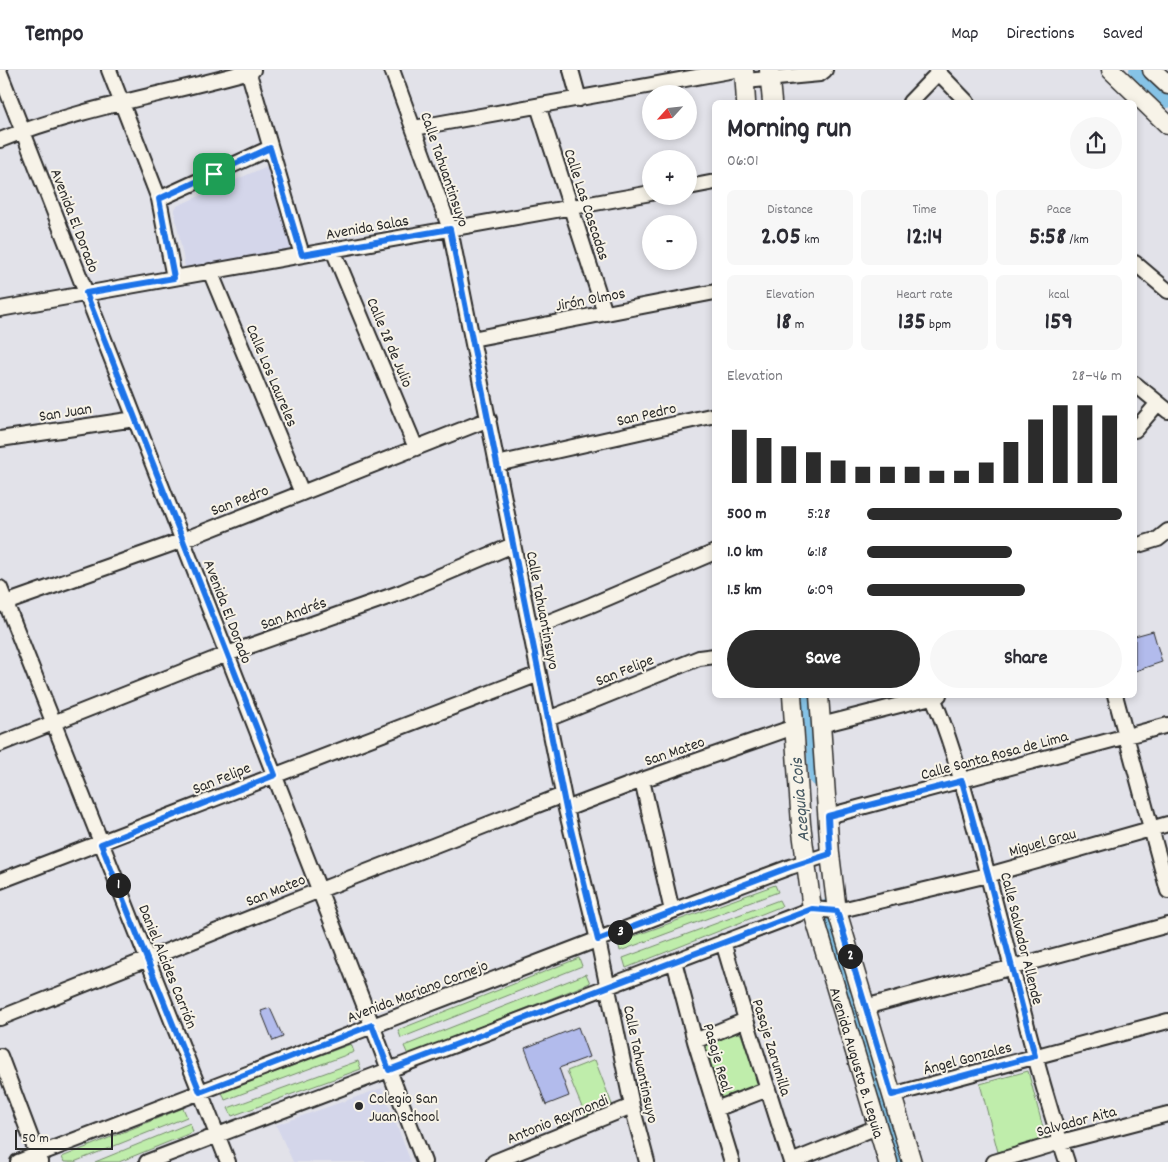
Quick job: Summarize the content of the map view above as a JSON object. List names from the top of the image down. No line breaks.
{"streets":{"main road":["Avenida Augusto B. Leguia"],"street":["Calle Tahuantinsuyo","Calle Las Cascadas","Avenida El Dorado","Avenida Salas","Jirón Olmos","Calle 28 de Julio","Calle Los Laureles","San Juan","San Pedro","San Andrés","San Felipe","San Mateo","Calle Santa Rosa de Lima","Miguel Grau","Calle Salvador Allende","Daniel Alcides Carrión","Avenida Mariano Cornejo","Pasaje Zarumilla","Pasaje Real","Ángel Gonzales","Antonio Raymondi","Salvador Aita"]},"crossings":[["Calle Tahuantinsuyo","Avenida Salas"],["Calle Tahuantinsuyo","Jirón Olmos"],["Calle Tahuantinsuyo","San Pedro"],["Calle Tahuantinsuyo","San Andrés"],["Calle Tahuantinsuyo","San Felipe"],["Calle Tahuantinsuyo","San Mateo"],["Calle Tahuantinsuyo","Avenida Mariano Cornejo"],["Calle Tahuantinsuyo","Antonio Raymondi"],["Calle Las Cascadas","Avenida Salas"],["Calle Las Cascadas","Jirón Olmos"],["Avenida El Dorado","Avenida Salas"],["Avenida El Dorado","San Juan"],["Avenida El Dorado","San Pedro"],["Avenida El Dorado","San Andrés"],["Avenida El Dorado","San Felipe"],["Avenida El Dorado","San Mateo"],["Avenida El Dorado","Avenida Mariano Cornejo"],["Avenida Salas","Calle 28 de Julio"],["Avenida Salas","Calle Los Laureles"],["Calle 28 de Julio","San Pedro"],["Calle Los Laureles","San Pedro"],["San Pedro","Daniel Alcides Carrión"],["San Andrés","Daniel Alcides Carrión"],["San Felipe","Daniel Alcides Carrión"],["San Mateo","Daniel Alcides Carrión"],["San Mateo","Avenida Augusto B. Leguia"],["Calle Santa Rosa de Lima","Calle Salvador Allende"],["Calle Santa Rosa de Lima","Avenida Augusto B. Leguia"],["Miguel Grau","Calle Salvador Allende"],["Miguel Grau","Avenida Augusto B. Leguia"],["Calle Salvador Allende","Ángel Gonzales"],["Calle Salvador Allende","Salvador Aita"],["Daniel Alcides Carrión","Avenida Mariano Cornejo"],["Avenida Mariano Cornejo","Avenida Augusto B. Leguia"],["Ángel Gonzales","Avenida Augusto B. Leguia"]],"water":["Acequia Cois"],"places":["Colegio San Juan School"],"scale_bar":"50 m","north":"bottom left","page":{"header":"Tempo","nav":["Map","Directions","Saved"],"map_buttons":["+","−"],"heading":["Morning run","06:01"],"stats":[["Distance","2.05 km"],["Time","12:14"],["Pace","5:58 /km"],["Elevation","18 m"],["Heart rate","135 bpm"],["kcal","159"]],"chart":["Elevation","28–46 m"],"list":[{"name":"500 m","note":"5:28"},{"name":"1.0 km","note":"6:18"},{"name":"1.5 km","note":"6:09"}],"buttons":["Save","Share"],"pins":["1","3","2"],"scale":"50 m"}}
